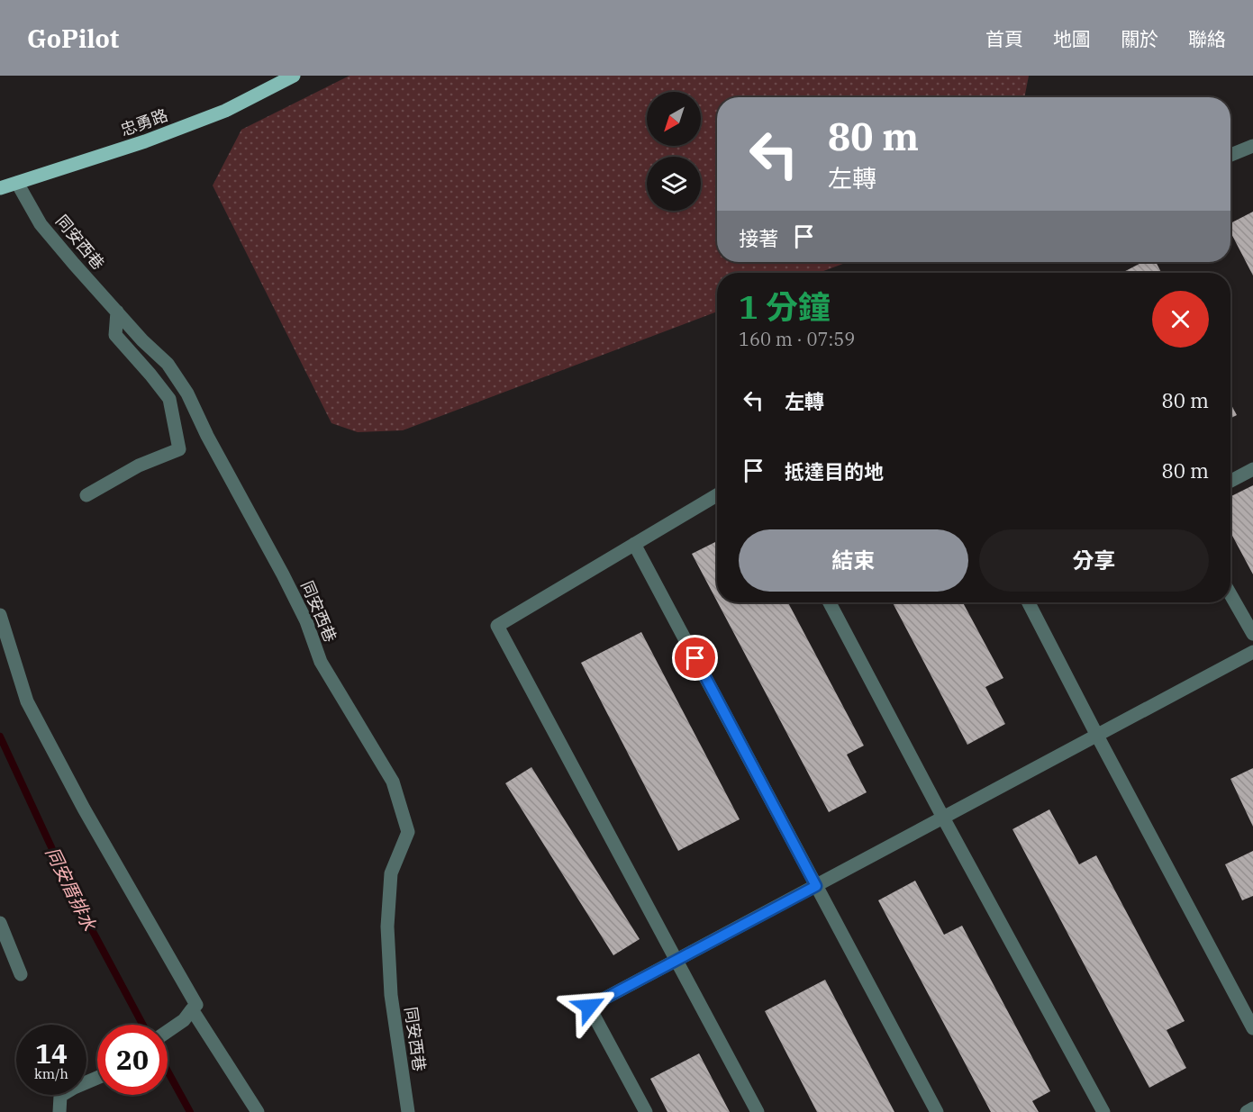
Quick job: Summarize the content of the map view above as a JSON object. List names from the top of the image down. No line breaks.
{"streets":{"main road":["忠勇路"],"street":["同安西巷"]},"crossings":[["忠勇路","同安西巷"]],"water":["同安厝排水"],"north":"bottom left","page":{"header":"GoPilot","nav":["首頁","地圖","關於","聯絡"],"turn":["80 m","左轉"],"then":"接著","heading":["1 分鐘","160 m · 07:59"],"list":[{"name":"左轉","value":"80 m"},{"name":"抵達目的地","value":"80 m"}],"buttons":["結束","分享"],"speed":"14 km/h","limit":"20"}}
